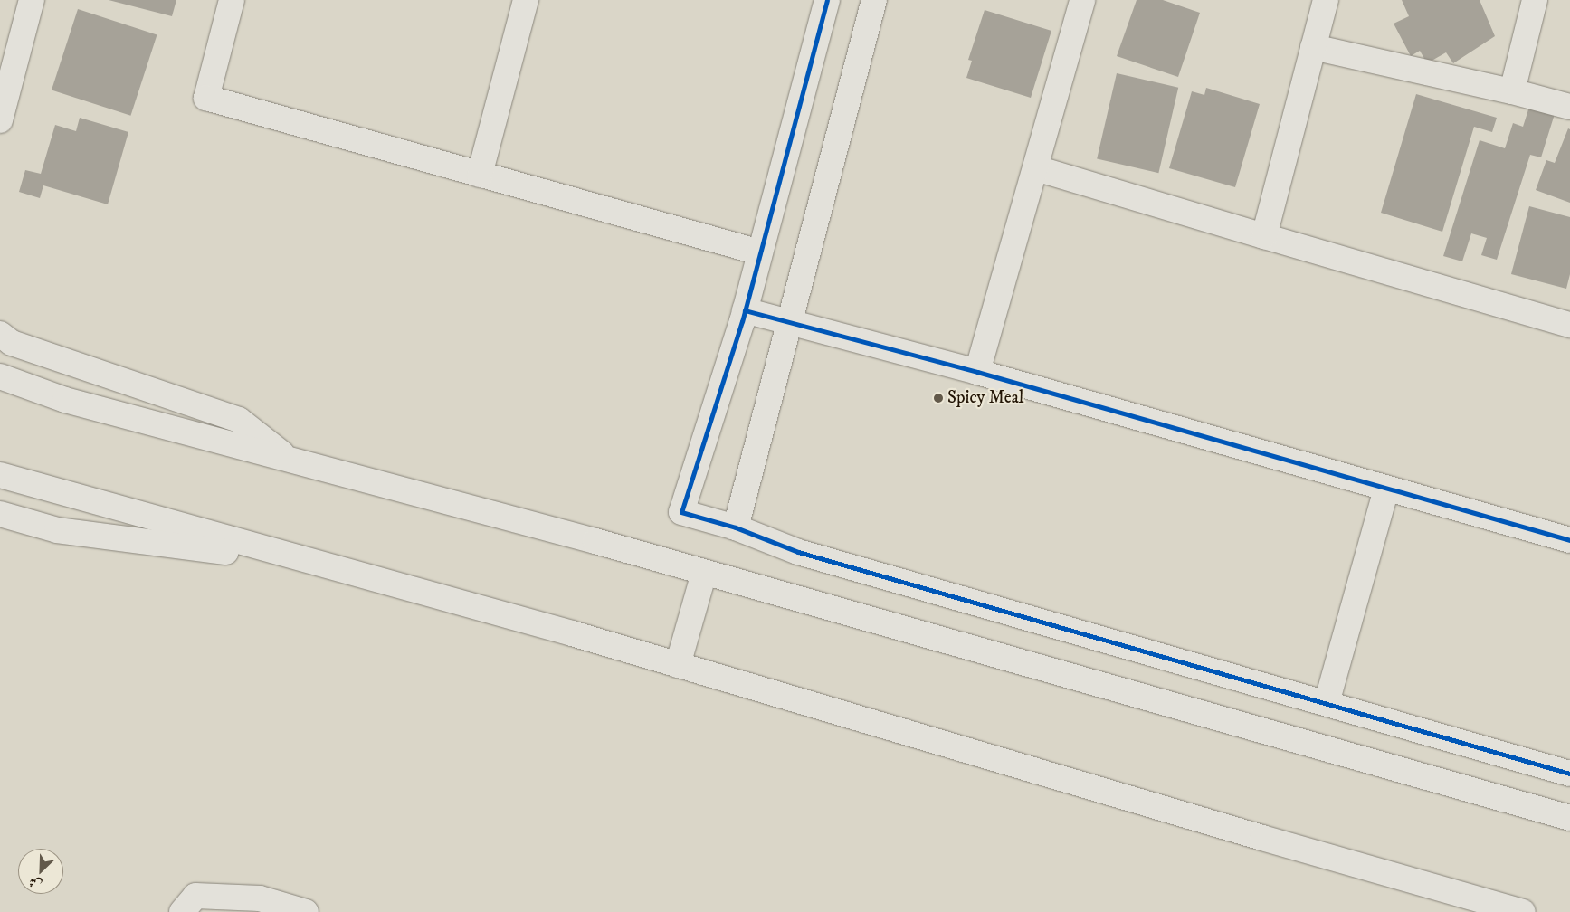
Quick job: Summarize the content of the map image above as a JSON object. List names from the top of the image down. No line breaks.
{"places":["Spicy Meal"],"north":"bottom left"}
